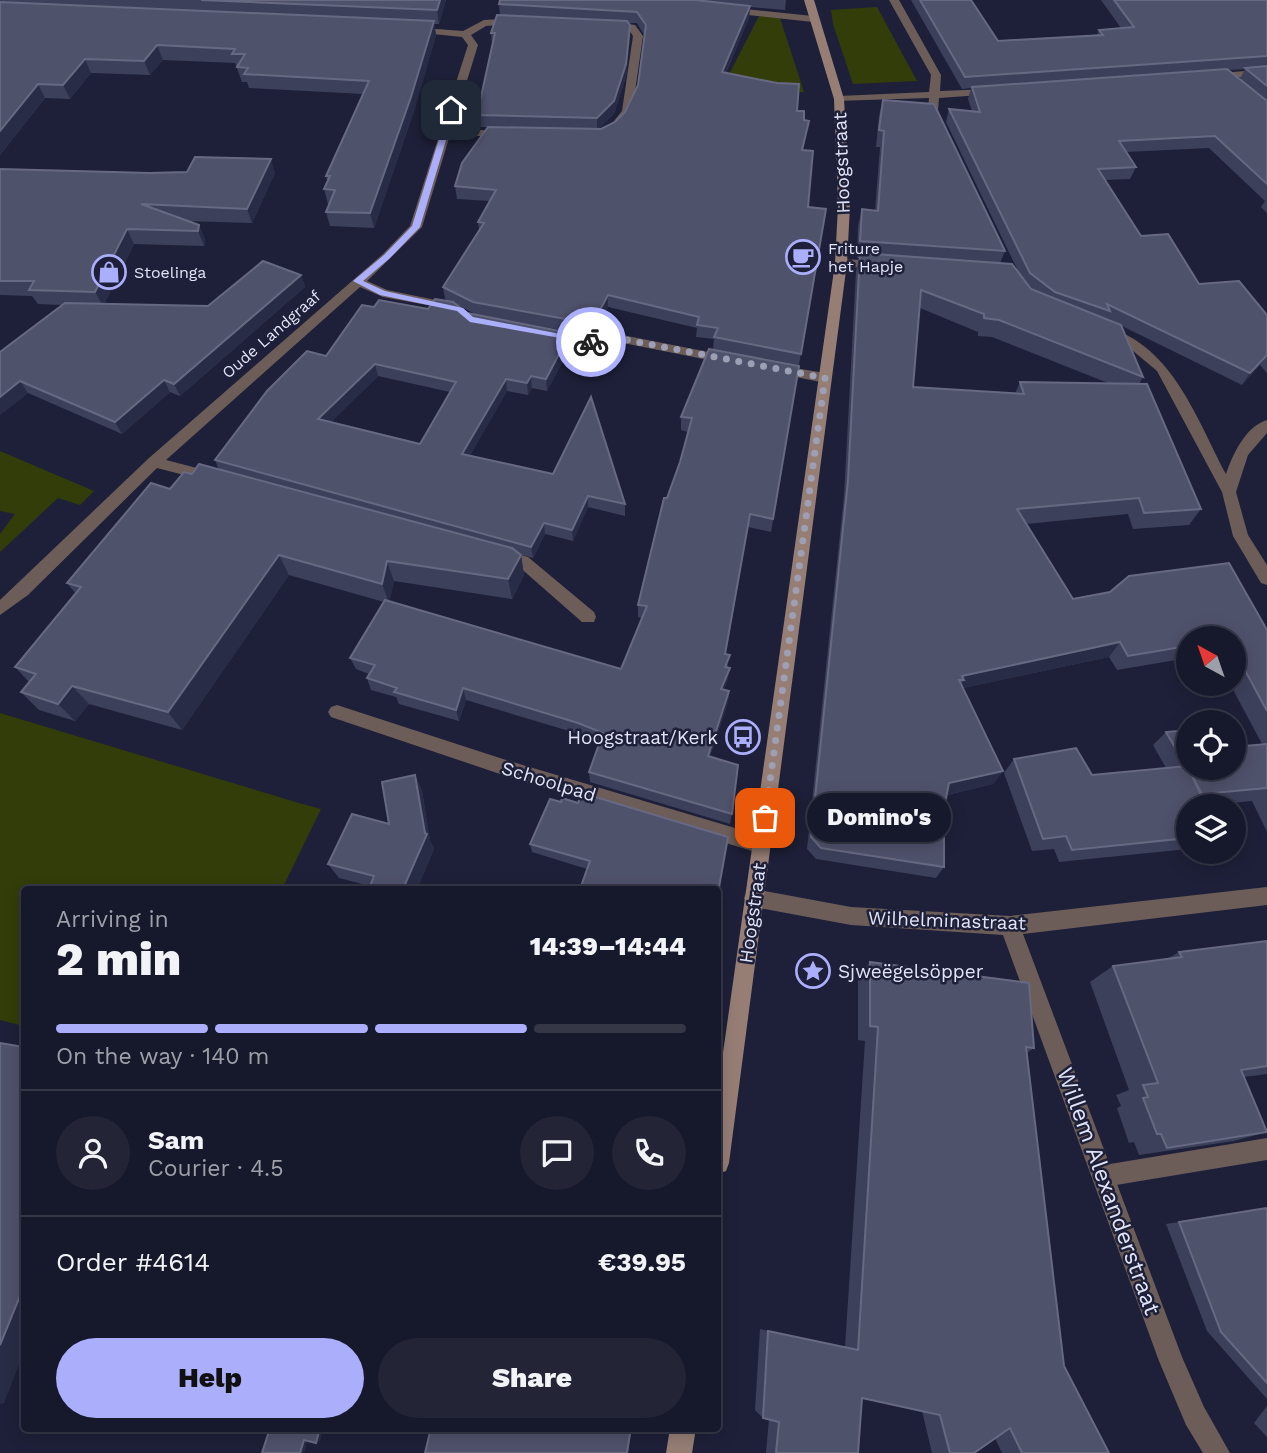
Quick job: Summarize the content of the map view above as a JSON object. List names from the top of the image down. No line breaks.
{"streets":{"main road":["Hoogstraat"],"street":["Oude Landgraaf","Schoolpad","Wilhelminastraat","Willem Alexanderstraat"]},"crossings":[["Hoogstraat","Schoolpad"],["Hoogstraat","Wilhelminastraat"],["Wilhelminastraat","Willem Alexanderstraat"]],"places":{"cafe":["Friture het Hapje"],"shop":["Stoelinga"],"bus stop":["Hoogstraat/Kerk"],"other":["Domino's"],"place":["Sjweëgelsöpper"]},"north":"top left","page":{"bubble":"Domino's","heading":["2 min","Arriving in","14:39–14:44"],"panel":["Sam","Courier · 4.5","Order #4614","€39.95"],"bar":"On the way · 140 m","buttons":["Help","Share"]}}
